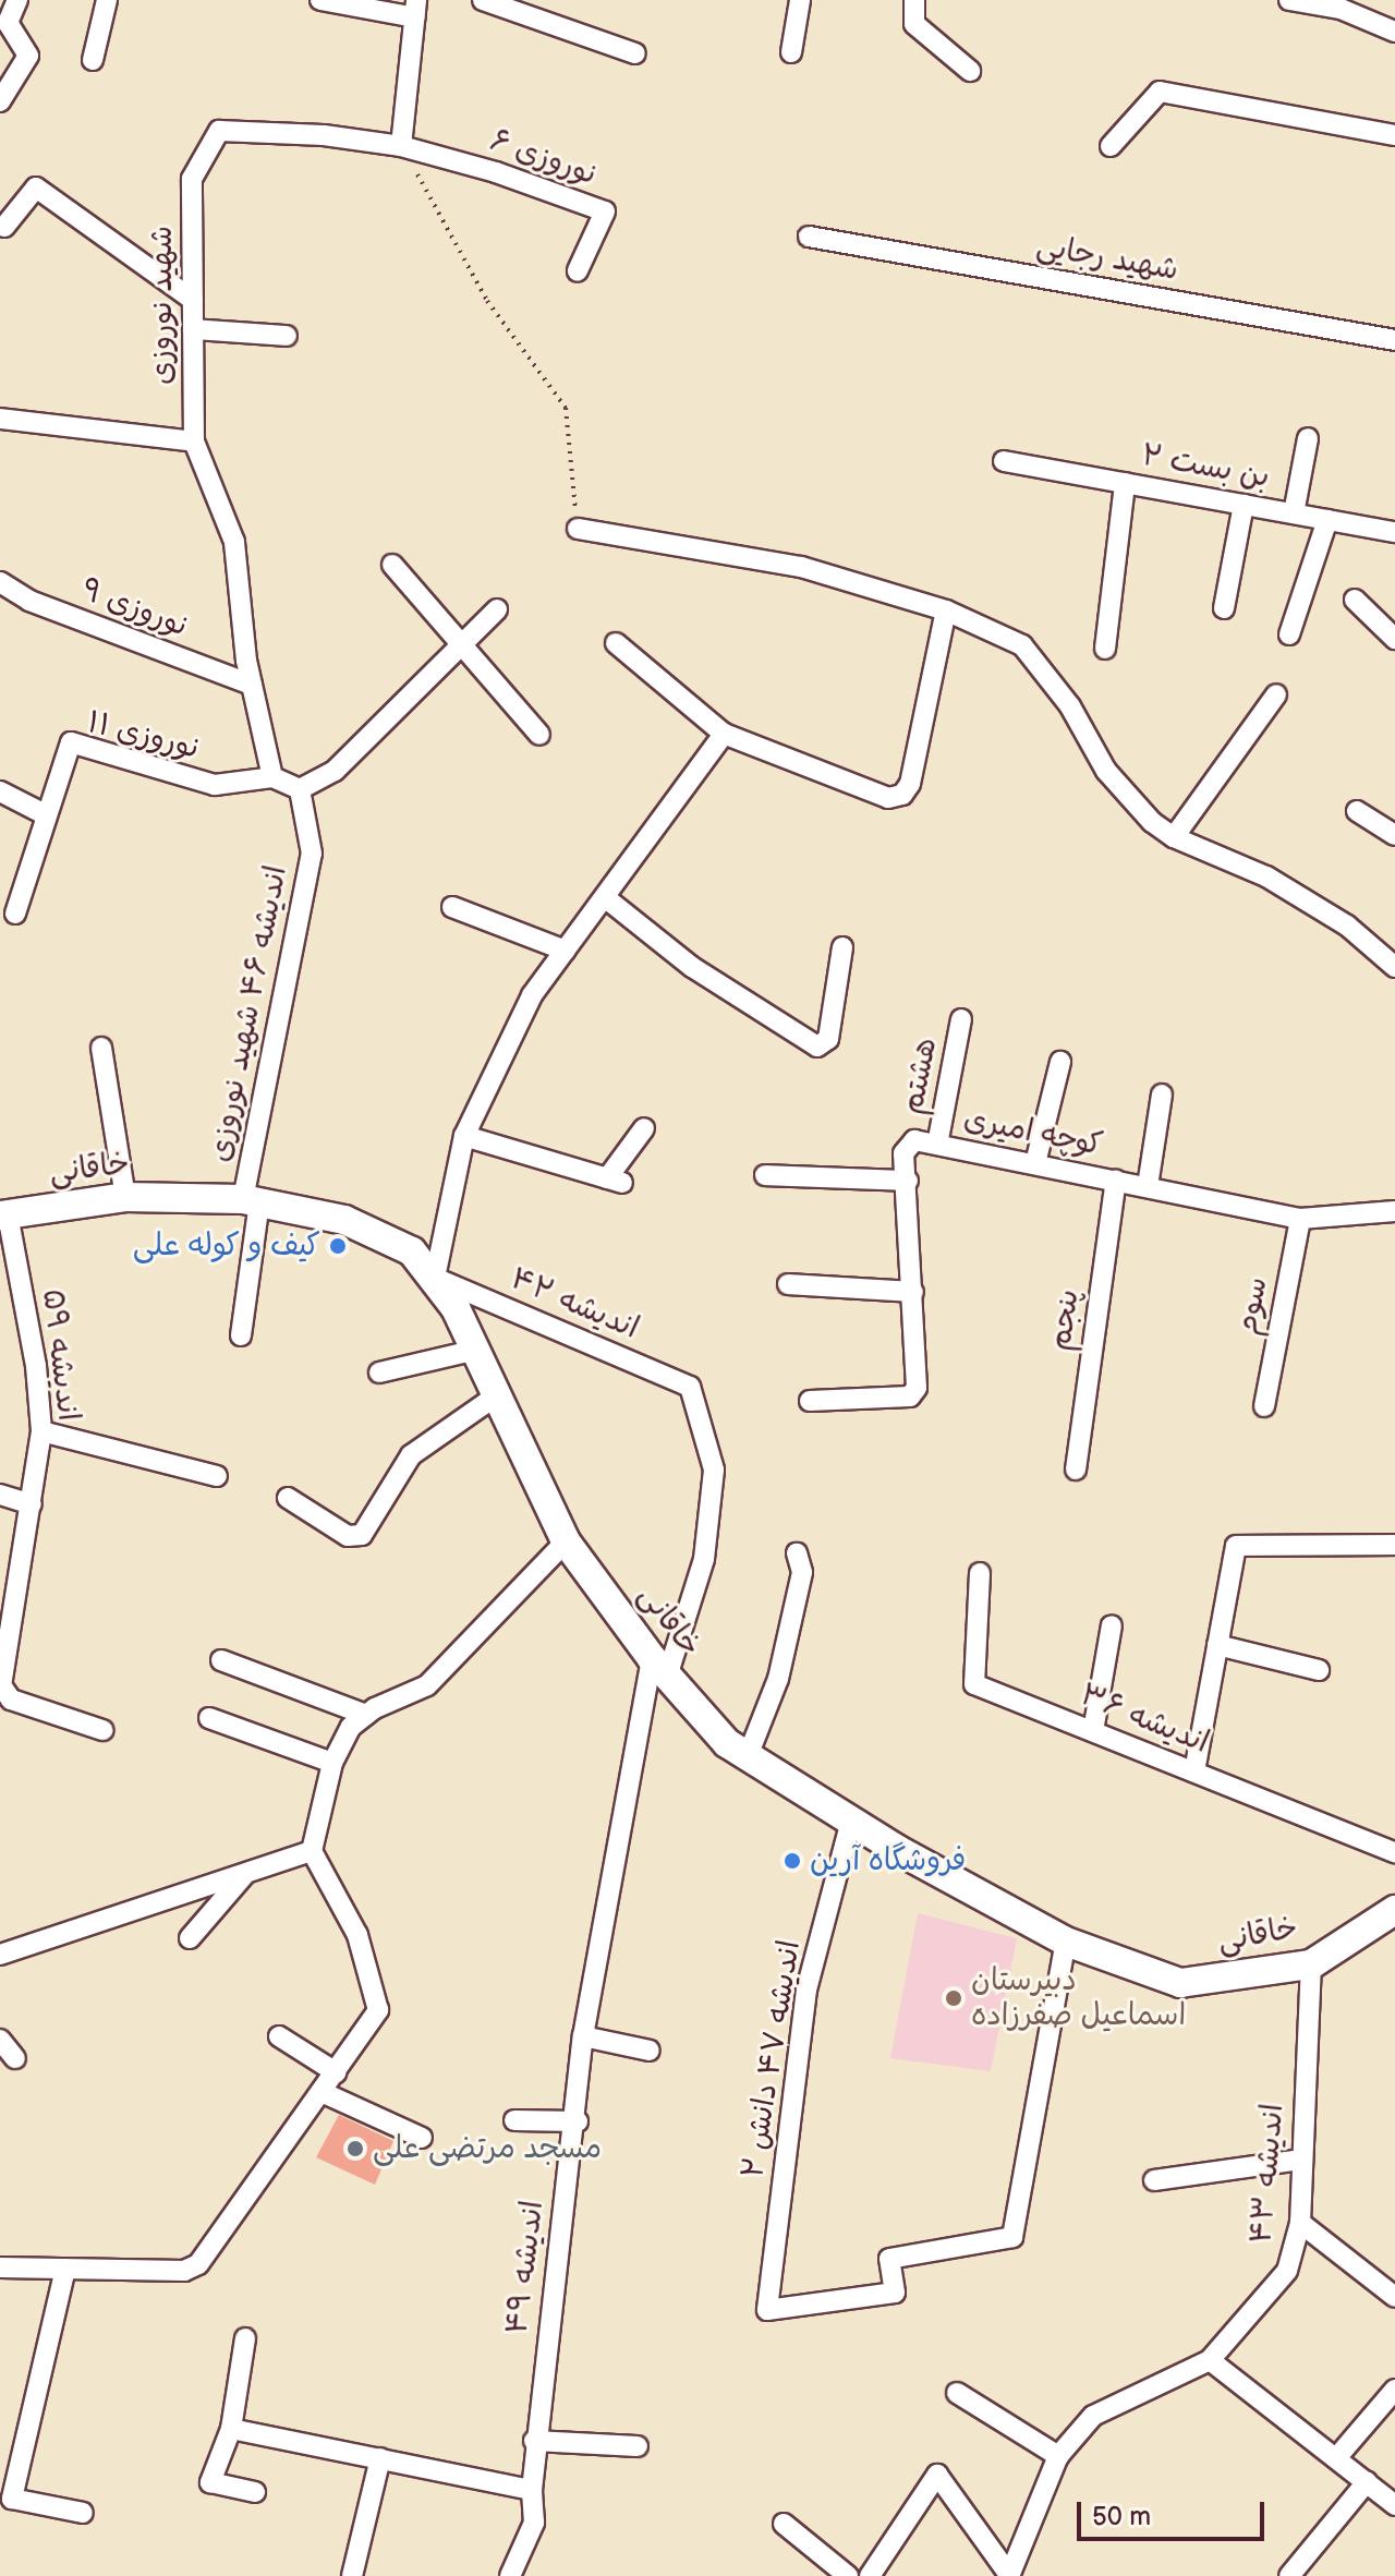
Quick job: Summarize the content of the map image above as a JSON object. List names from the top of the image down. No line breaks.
{"streets":{"main road":["خاقانی"],"street":["نوروزی ۶","شهید رجایی","شهید نوروزی","بن بست ۲","نوروزی ۹","نوروزی ۱۱","اندیشه ۴۶ شهید نوروزی","هشتم","کوچه امیری","اندیشه ۴۲","سوم","پنجم","اندیشه ۵۹","اندیشه ۳۶","اندیشه ۴۷ دانش ۲","اندیشه ۴۳","اندیشه ۴۹"]},"crossings":[["نوروزی ۶","شهید نوروزی"],["شهید نوروزی","نوروزی ۹"],["شهید نوروزی","نوروزی ۱۱"],["اندیشه ۴۶ شهید نوروزی","خاقانی"],["هشتم","کوچه امیری"],["کوچه امیری","سوم"],["کوچه امیری","پنجم"],["خاقانی","اندیشه ۴۲"],["خاقانی","اندیشه ۵۹"],["خاقانی","اندیشه ۴۷ دانش ۲"],["خاقانی","اندیشه ۴۳"],["خاقانی","اندیشه ۴۹"],["اندیشه ۴۲","اندیشه ۴۹"]],"places":["کیف و کوله علی","فروشگاه آرین","دبیرستان اسماعیل صفرزاده","مسجد مرتضی علی"],"scale_bar":"50 m"}
